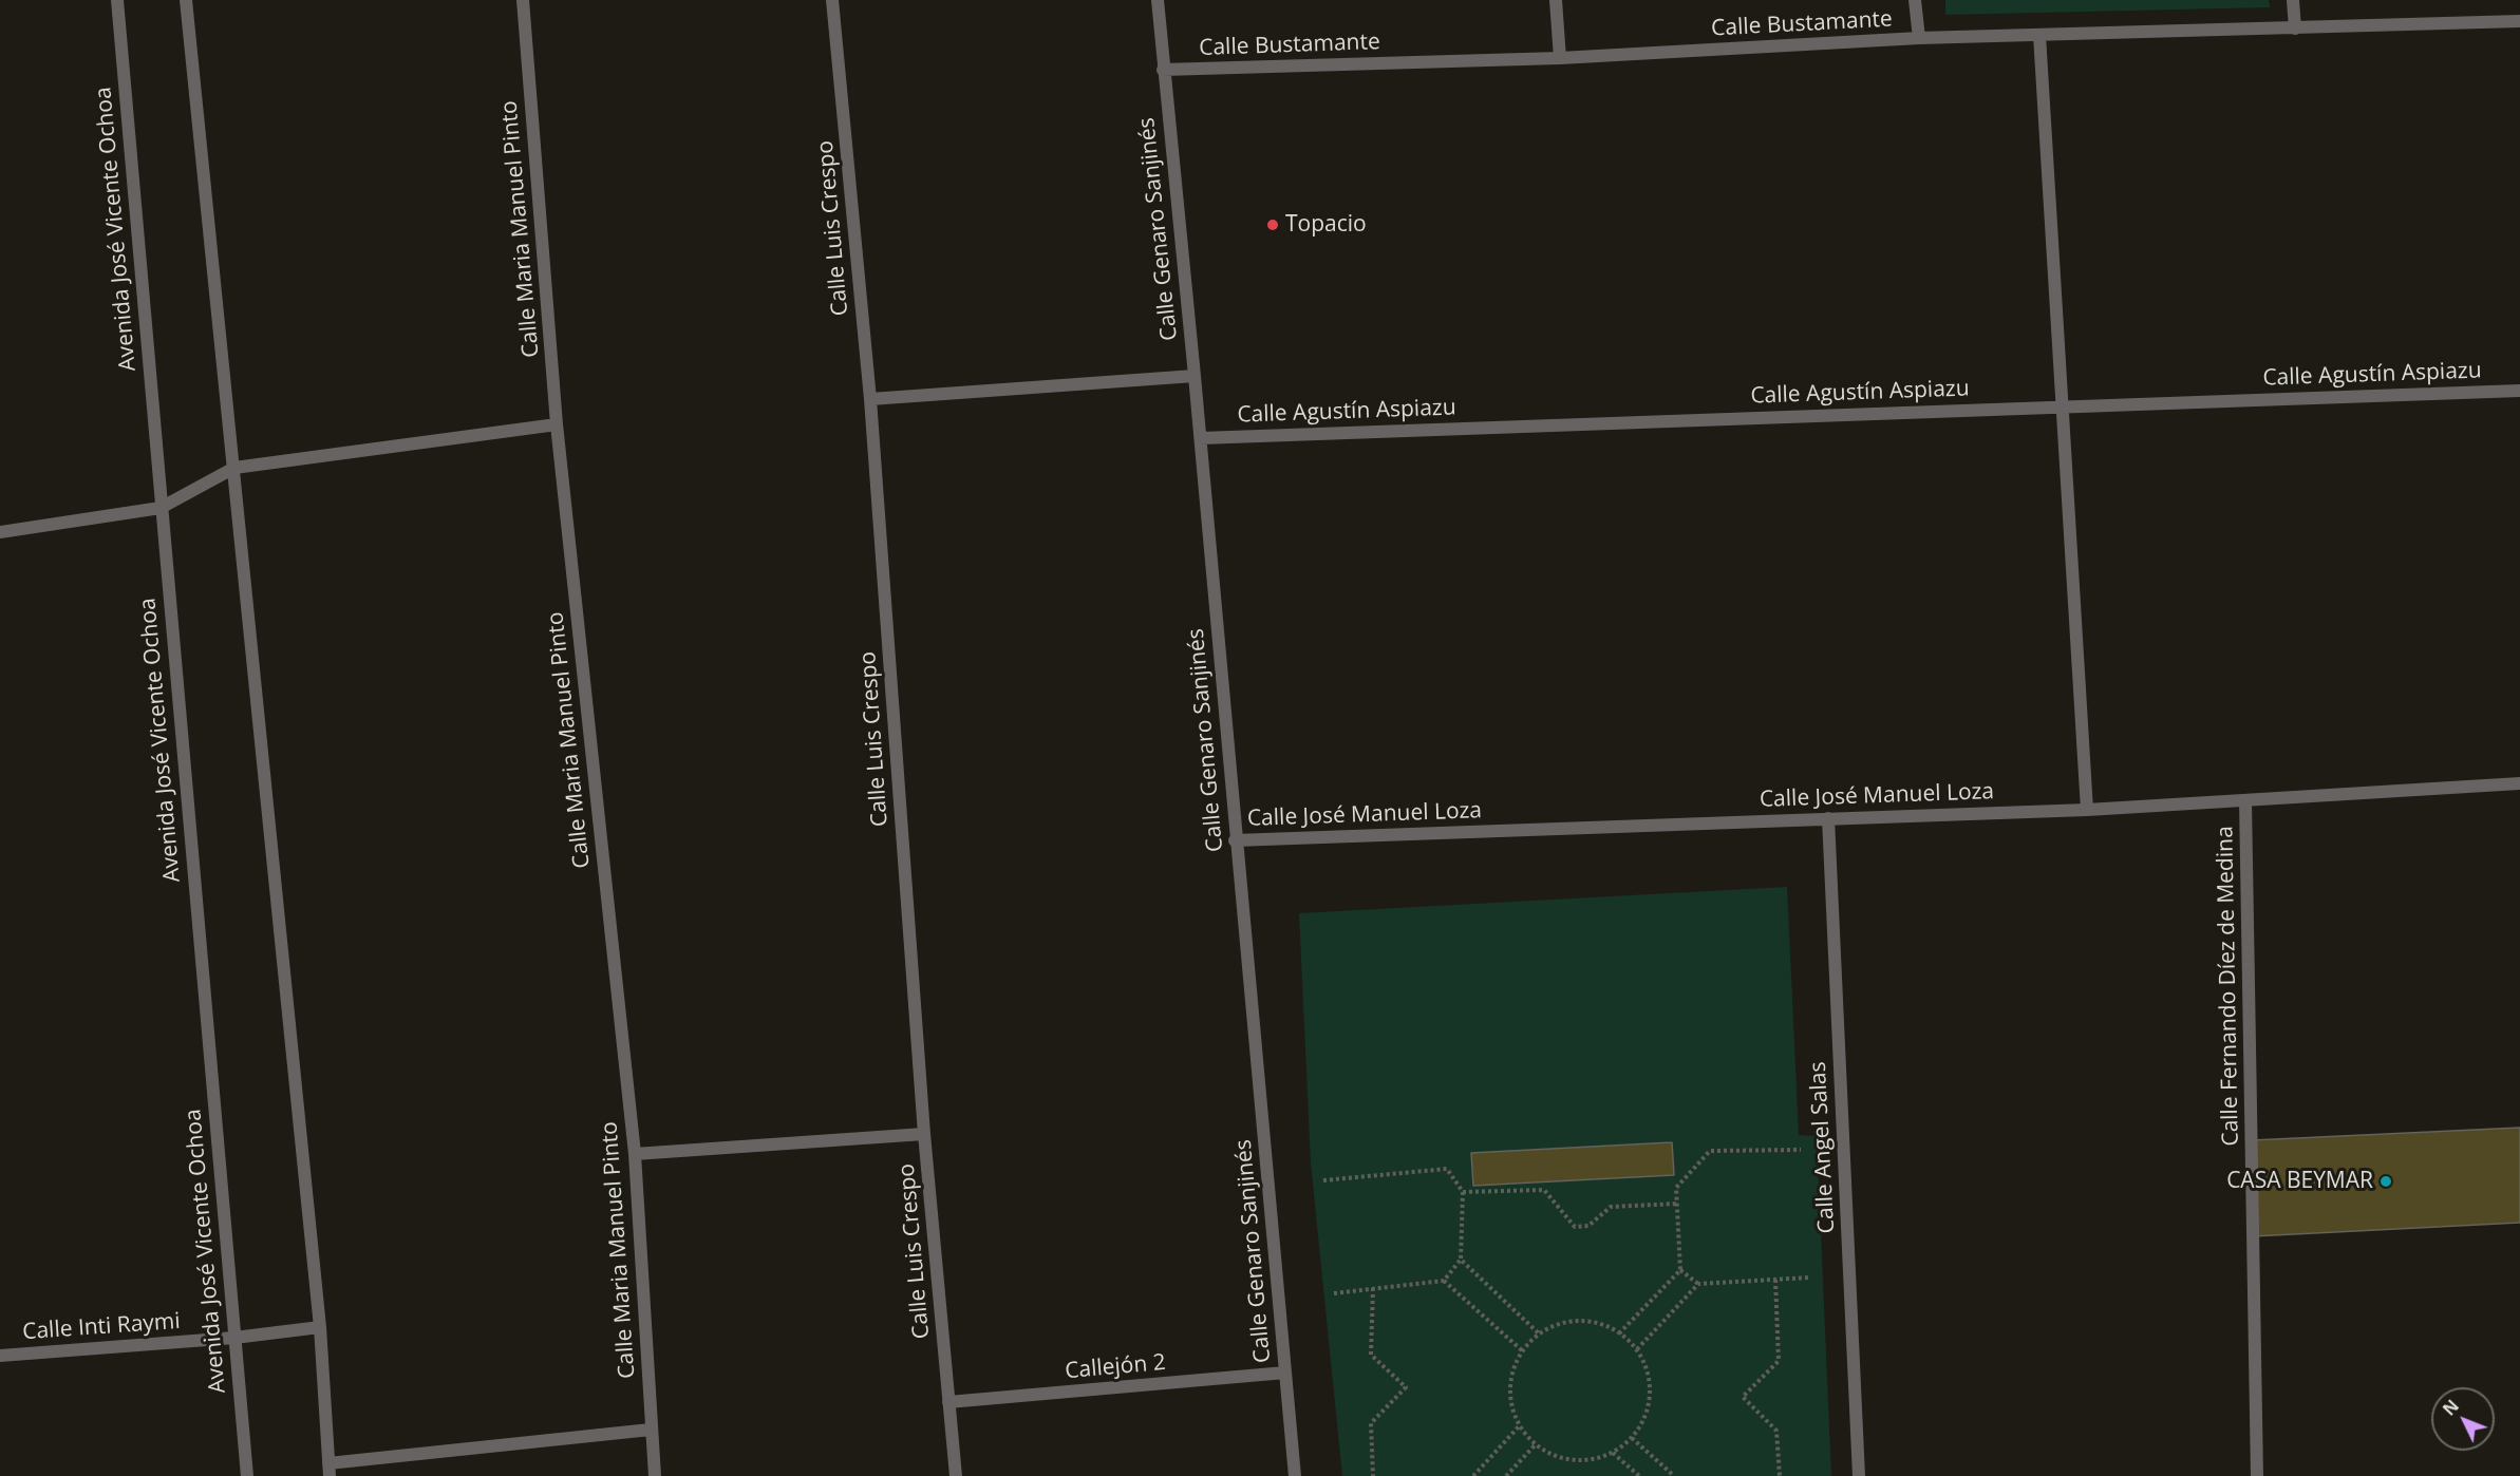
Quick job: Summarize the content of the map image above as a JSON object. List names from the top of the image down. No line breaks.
{"streets":{"street":["Calle Bustamante","Calle Luis Crespo","Avenida José Vicente Ochoa","Calle Maria Manuel Pinto","Calle Genaro Sanjinés","Calle Agustín Aspiazu","Calle José Manuel Loza","Calle Fernando Díez de Medina","Calle Angel Salas","Calle Inti Raymi","Callejón 2"]},"crossings":[["Calle Bustamante","Calle Genaro Sanjinés"],["Calle Luis Crespo","Callejón 2"],["Avenida José Vicente Ochoa","Calle Inti Raymi"],["Calle Genaro Sanjinés","Calle Agustín Aspiazu"],["Calle Genaro Sanjinés","Calle José Manuel Loza"],["Calle Genaro Sanjinés","Callejón 2"],["Calle José Manuel Loza","Calle Fernando Díez de Medina"],["Calle José Manuel Loza","Calle Angel Salas"]],"places":["Topacio","CASA BEYMAR"],"north":"top left"}
